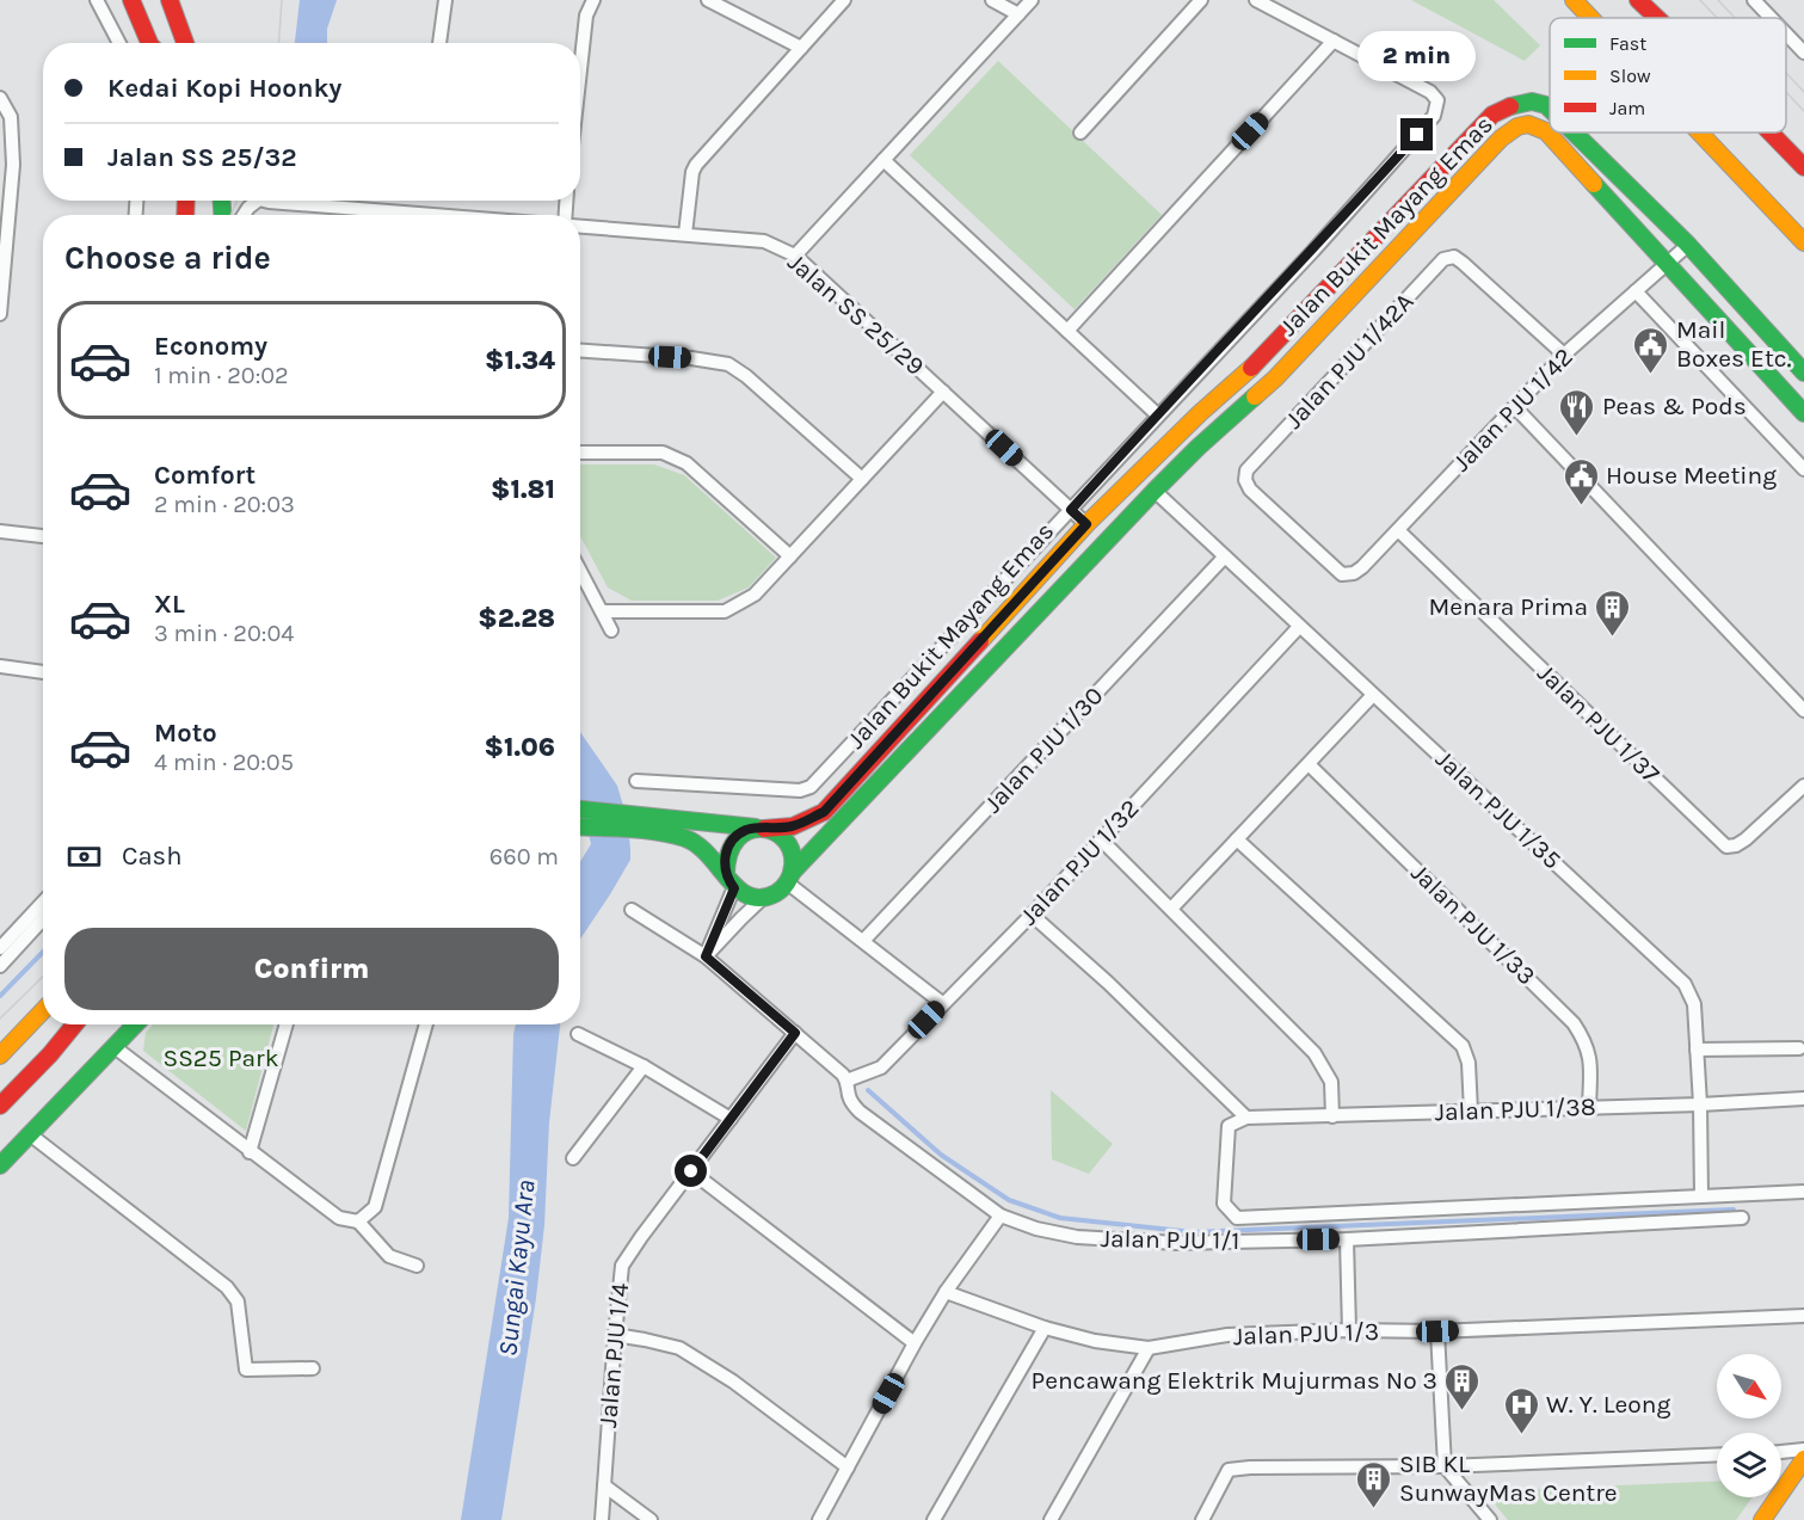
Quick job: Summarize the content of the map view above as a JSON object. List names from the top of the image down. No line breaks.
{"streets":{"main road":["Jalan Bukit Mayang Emas"],"street":["Jalan SS 25/29","Jalan PJU 1/42A","Jalan PJU 1/42","Jalan PJU 1/37","Jalan PJU 1/30","Jalan PJU 1/35","Jalan PJU 1/32","Jalan PJU 1/33","Jalan PJU 1/38","Jalan PJU 1/1","Jalan PJU 1/3","Jalan PJU 1/4"]},"crossings":[["Jalan Bukit Mayang Emas","Jalan SS 25/29"],["Jalan Bukit Mayang Emas","Jalan PJU 1/42"],["Jalan Bukit Mayang Emas","Jalan PJU 1/35"],["Jalan PJU 1/42A","Jalan PJU 1/42"],["Jalan PJU 1/42","Jalan PJU 1/37"],["Jalan PJU 1/30","Jalan PJU 1/35"],["Jalan PJU 1/35","Jalan PJU 1/32"],["Jalan PJU 1/35","Jalan PJU 1/38"],["Jalan PJU 1/35","Jalan PJU 1/1"],["Jalan PJU 1/32","Jalan PJU 1/1"],["Jalan PJU 1/33","Jalan PJU 1/38"],["Jalan PJU 1/38","Jalan PJU 1/1"],["Jalan PJU 1/1","Jalan PJU 1/4"]],"water":["Sungai Kayu Ara"],"parks":["SS25 Park"],"places":{"public building":["Mail Boxes Etc.","House Meeting"],"restaurant":["Peas & Pods"],"building":["Menara Prima","Pencawang Elektrik Mujurmas No 3","SIB KL SunwayMas Centre"],"hospital":["W. Y. Leong"]},"legend":["Fast","Slow","Jam"],"north":"bottom right","page":{"bubble":"2 min","banner":["Kedai Kopi Hoonky","Jalan SS 25/32"],"heading":"Choose a ride","list":[{"name":"Economy","note":"1 min · 20:02","value":"$1.34"},{"name":"Comfort","note":"2 min · 20:03","value":"$1.81"},{"name":"XL","note":"3 min · 20:04","value":"$2.28"},{"name":"Moto","note":"4 min · 20:05","value":"$1.06"}],"pay":["Cash","660 m"],"buttons":"Confirm"}}
